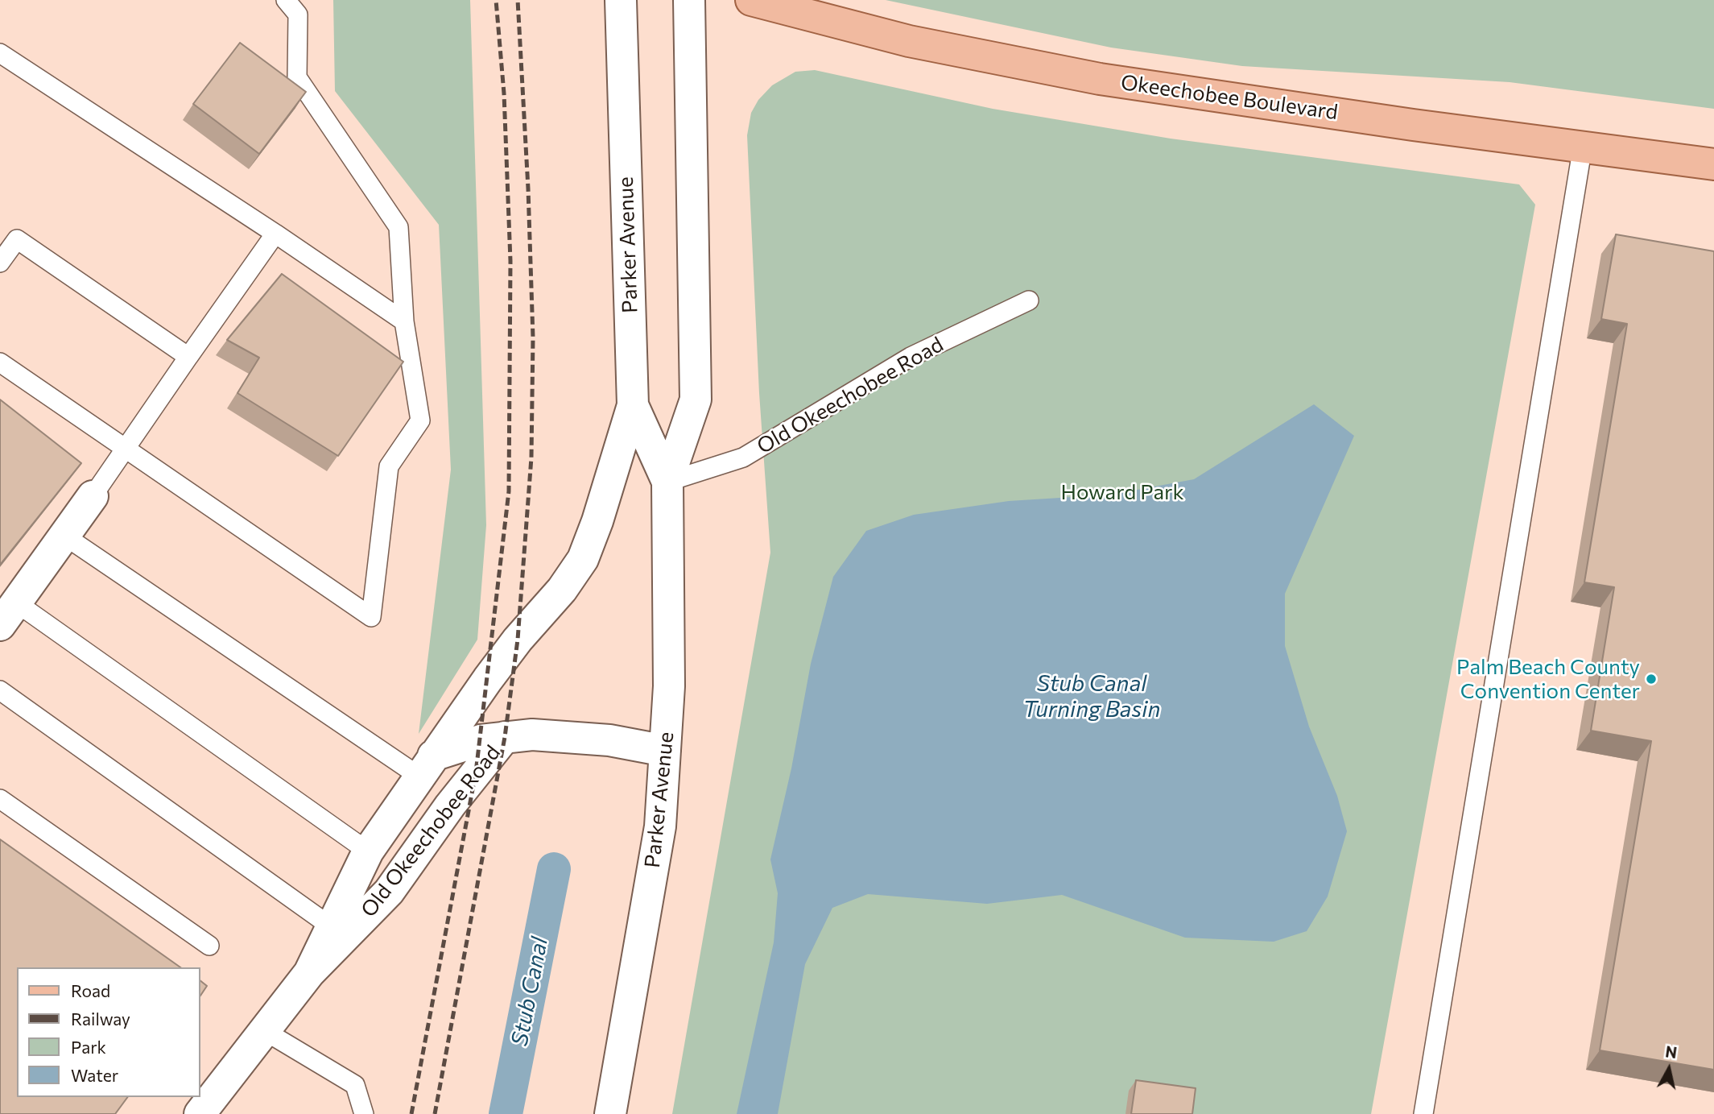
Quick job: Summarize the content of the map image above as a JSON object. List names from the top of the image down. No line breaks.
{"streets":{"main road":["Okeechobee Boulevard"],"street":["Parker Avenue","Old Okeechobee Road"]},"crossings":[["Parker Avenue","Old Okeechobee Road"]],"water":["Stub Canal Turning Basin","Stub Canal"],"parks":["Howard Park"],"places":["Palm Beach County Convention Center"],"legend":["Road","Railway","Park","Water"],"north":"top"}
